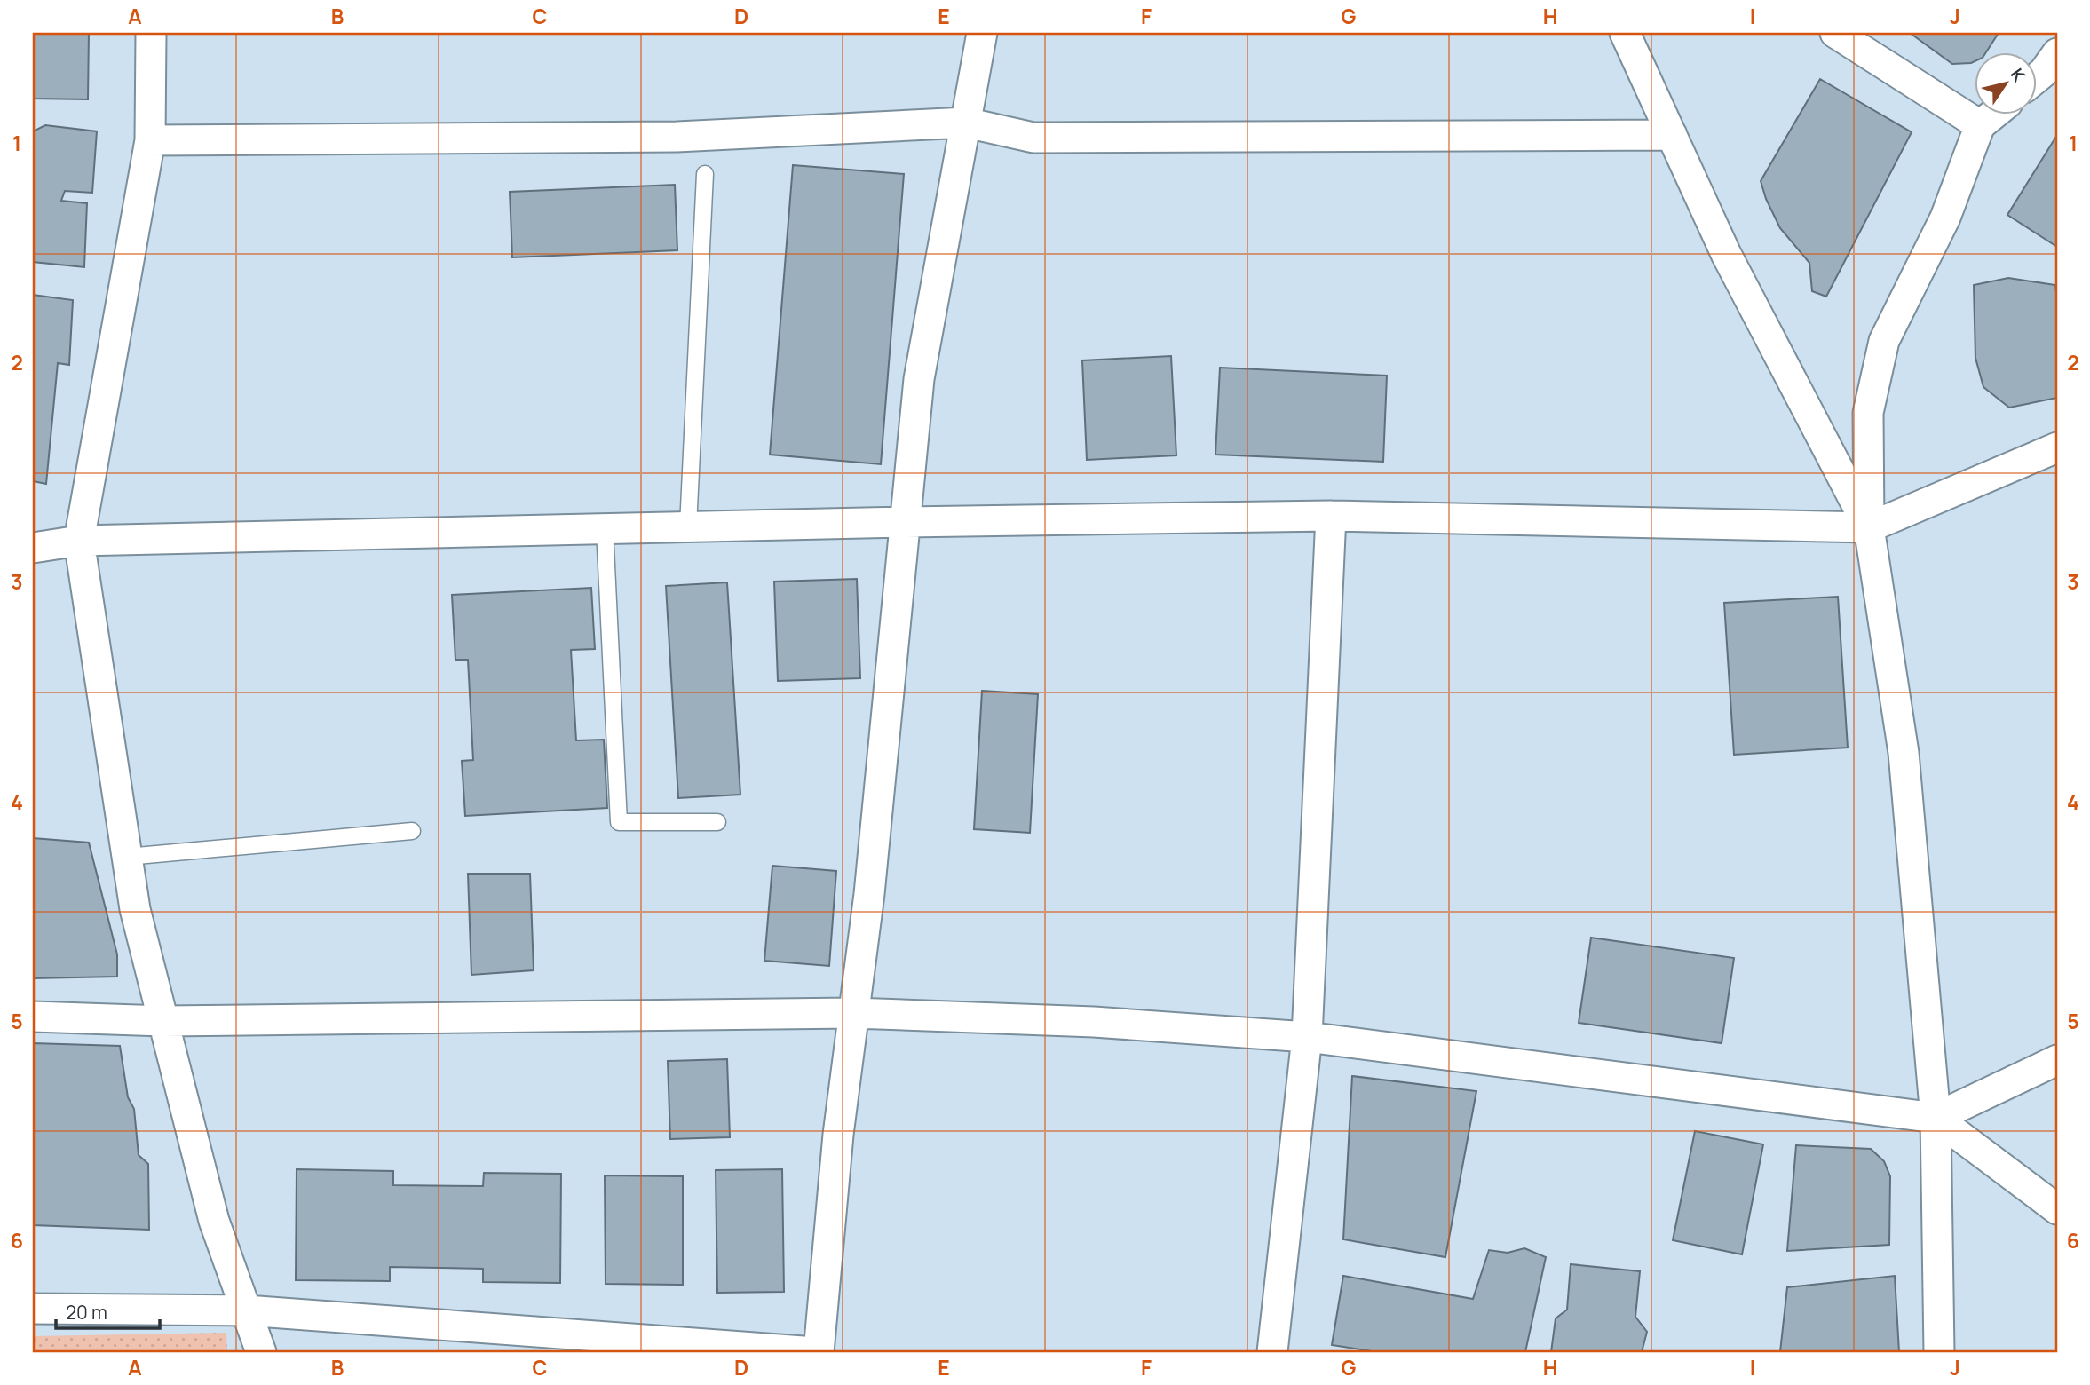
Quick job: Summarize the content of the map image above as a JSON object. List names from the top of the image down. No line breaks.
{"scale_bar":"20 m","north":"top right","grid":{"columns":["A","B","C","D","E","F","G","H","I","J"],"rows":["1","2","3","4","5","6"]}}
